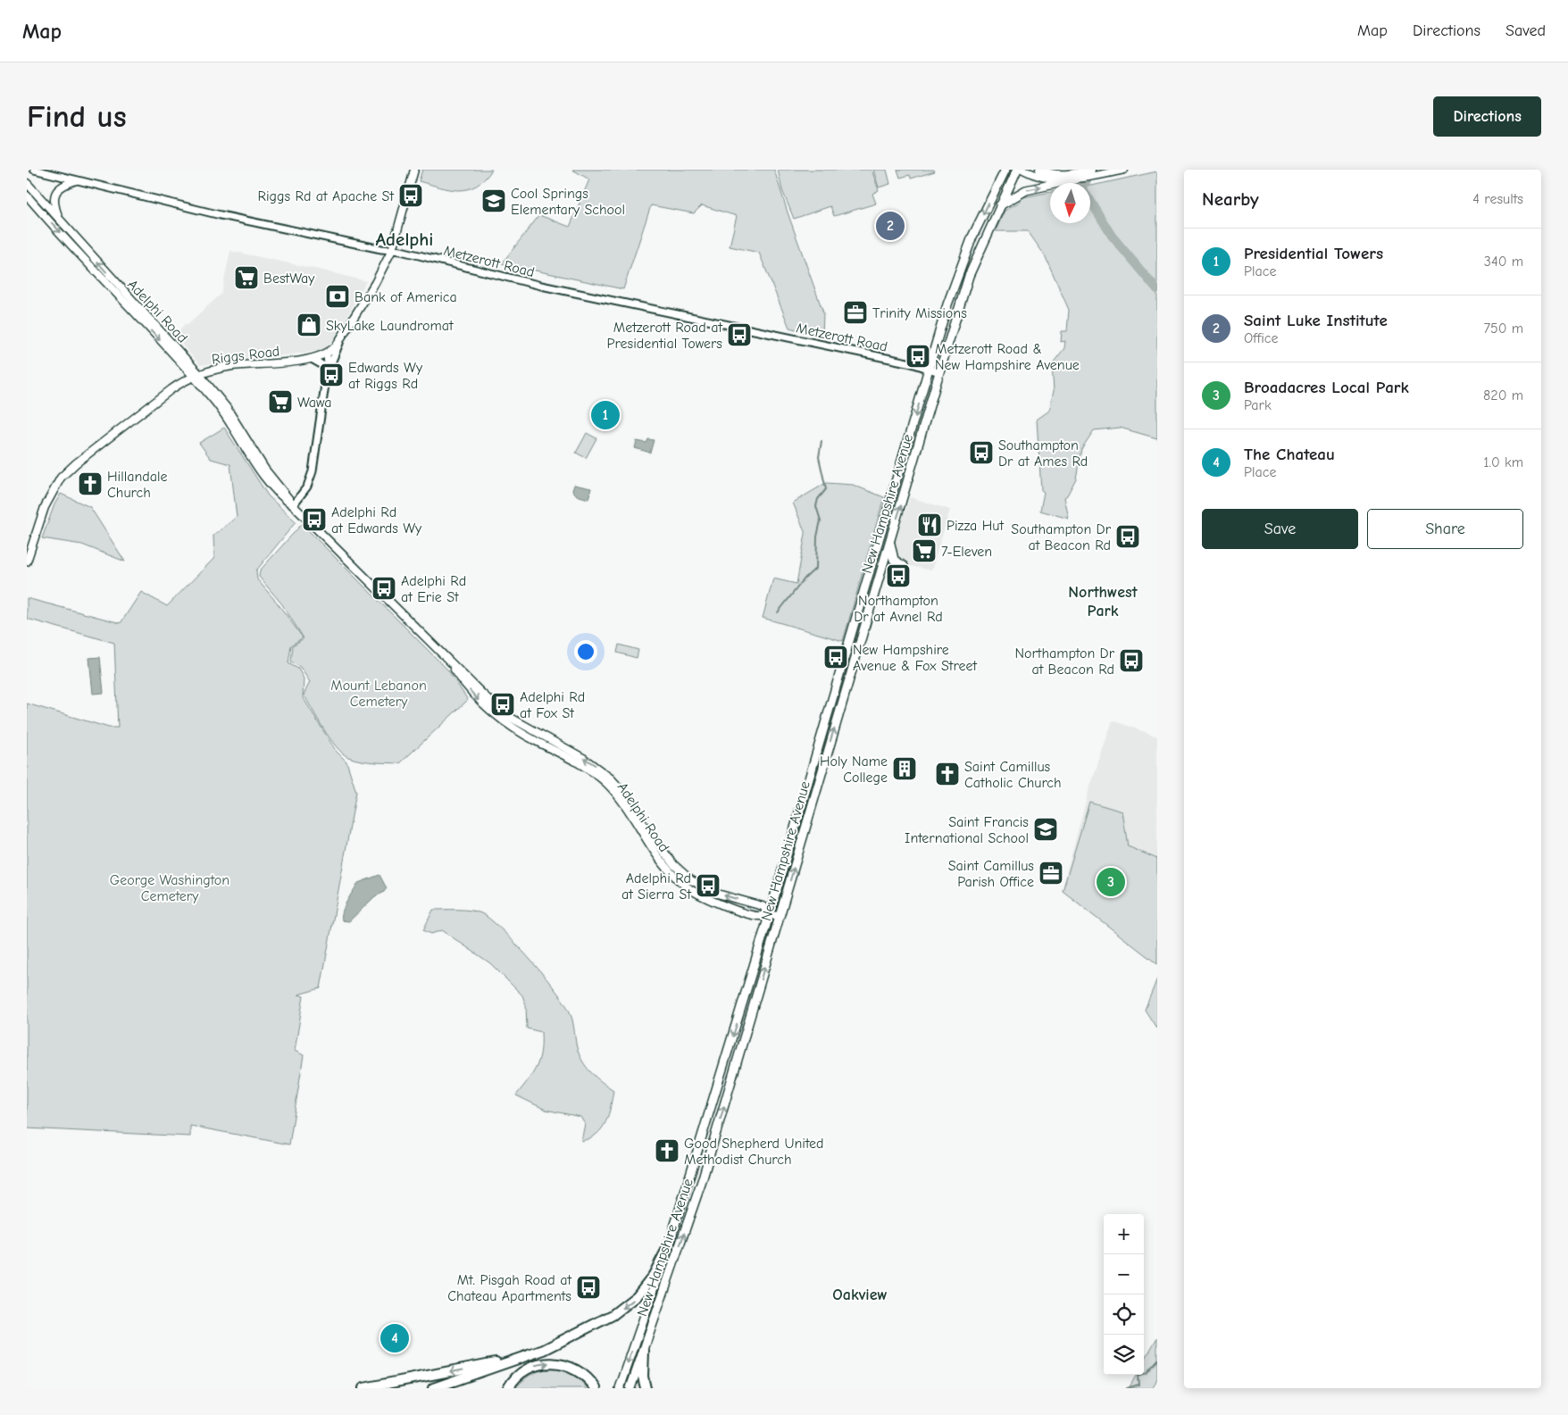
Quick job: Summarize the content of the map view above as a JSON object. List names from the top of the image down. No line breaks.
{"streets":{"main road":["Adelphi Road","Riggs Road","New Hampshire Avenue"],"street":["Metzerott Road"]},"crossings":[["Metzerott Road","Riggs Road"],["Metzerott Road","New Hampshire Avenue"],["Adelphi Road","Riggs Road"],["Adelphi Road","New Hampshire Avenue"]],"districts":["Adelphi","Northwest Park","Oakview"],"parks":["Mount Lebanon Cemetery","George Washington Cemetery"],"places":{"bus stop":["Riggs Rd at Apache St","Metzerott Road at Presidential Towers","Metzerott Road & New Hampshire Avenue","Edwards Wy at Riggs Rd","Southampton Dr at Ames Rd","Adelphi Rd at Edwards Wy","Southampton Dr at Beacon Rd","Northampton Dr at Avnel Rd","Adelphi Rd at Erie St","New Hampshire Avenue & Fox Street","Northampton Dr at Beacon Rd","Adelphi Rd at Fox St","Adelphi Rd at Sierra St","Mt. Pisgah Road at Chateau Apartments"],"school or university":["Cool Springs Elementary School","Saint Francis International School"],"supermarket":["BestWay","Wawa","7-Eleven"],"bank":["Bank of America"],"office":["Trinity Missions","Saint Camillus Parish Office"],"shop":["SkyLake Laundromat"],"church":["Hillandale Church","Saint Camillus Catholic Church","Good Shepherd United Methodist Church"],"restaurant":["Pizza Hut"],"building":["Holy Name College"]},"north":"bottom","page":{"header":"Map","nav":["Map","Directions","Saved"],"buttons":["Directions",["Save","Share"]],"title":"Find us","heading":["Nearby","4 results"],"pins":["2","1","3","4"],"list":[{"mark":"1","name":"Presidential Towers","note":"Place","value":"340 m"},{"mark":"2","name":"Saint Luke Institute","note":"Office","value":"750 m"},{"mark":"3","name":"Broadacres Local Park","note":"Park","value":"820 m"},{"mark":"4","name":"The Chateau","note":"Place","value":"1.0 km"}],"map_buttons":["+","−"]}}
